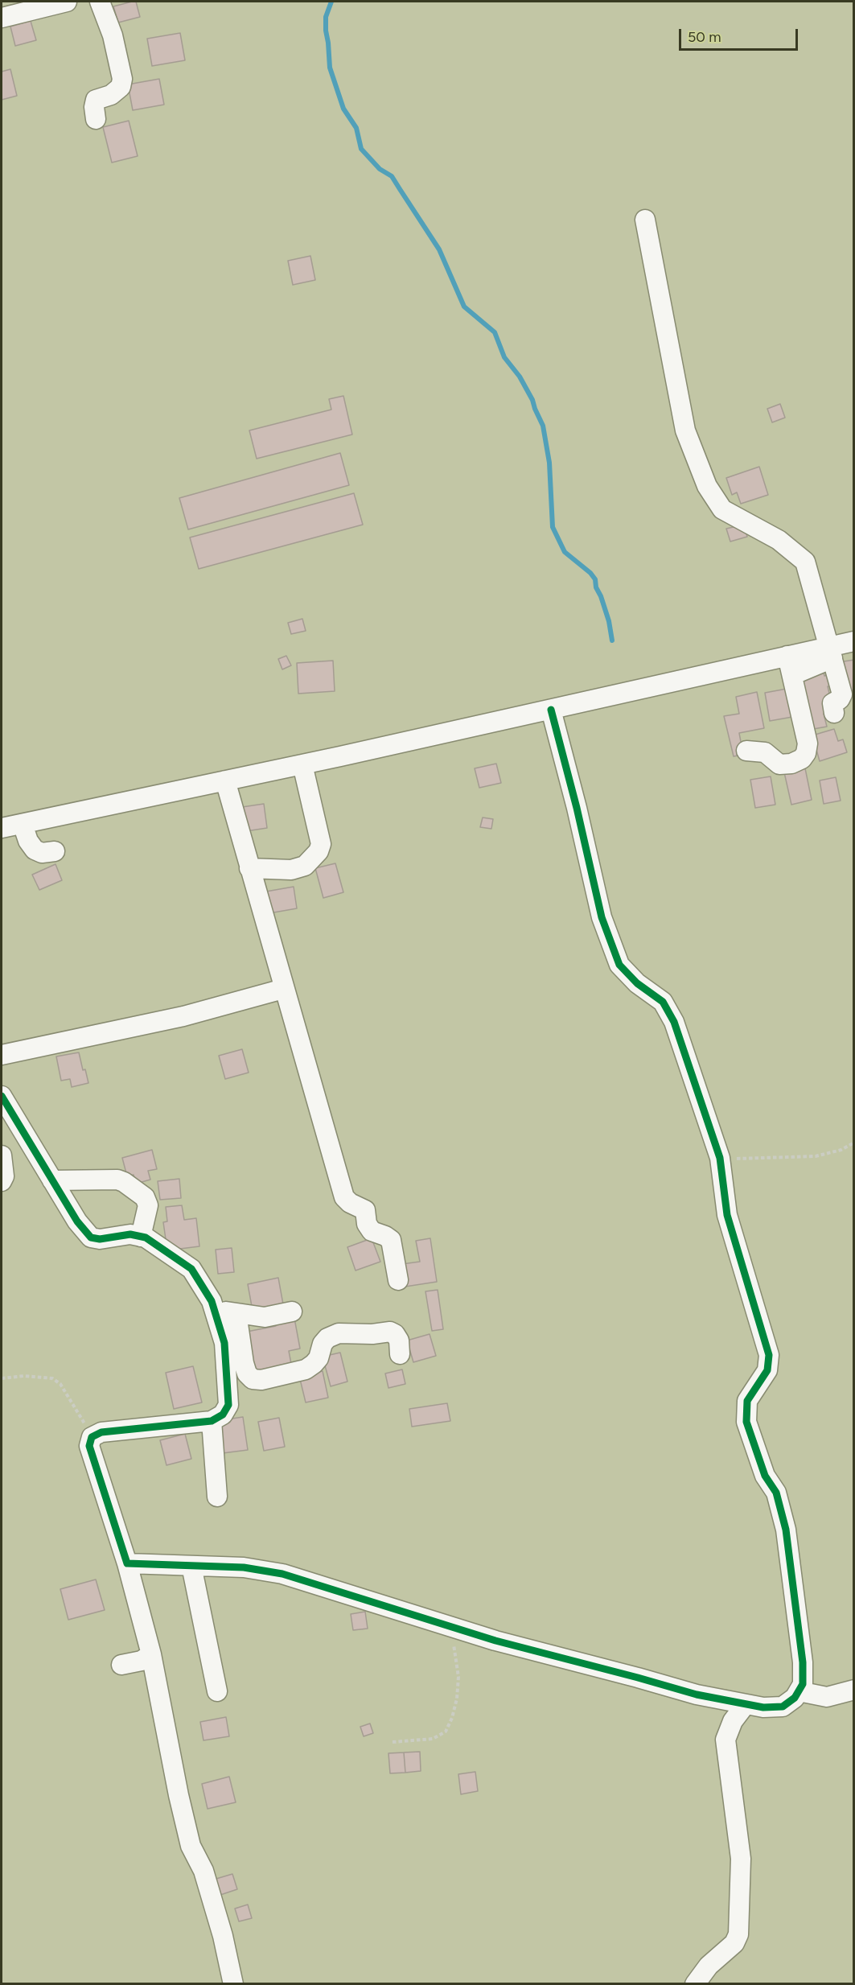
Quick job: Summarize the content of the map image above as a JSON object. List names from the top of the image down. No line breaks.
{"scale_bar":"50 m"}
